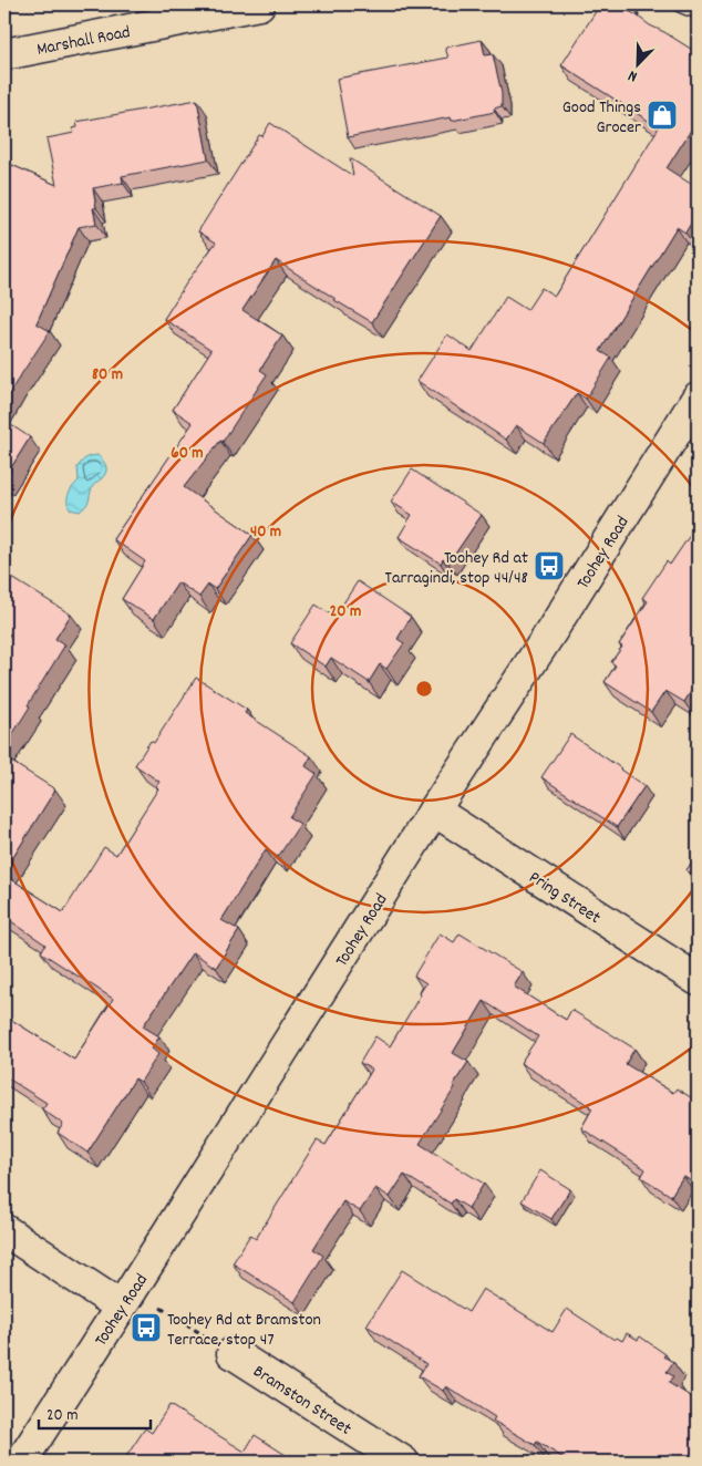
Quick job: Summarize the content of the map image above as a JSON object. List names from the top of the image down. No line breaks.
{"streets":{"main road":["Marshall Road","Toohey Road","Pring Street","Bramston Street"]},"crossings":[["Toohey Road","Pring Street"]],"places":{"shop":["Good Things Grocer"],"bus stop":["Toohey Rd at Tarragindi, stop 44/48","Toohey Rd at Bramston Terrace, stop 47"]},"scale_bar":"20 m","north":"bottom left","rings":["80 m","60 m","40 m","20 m"]}
